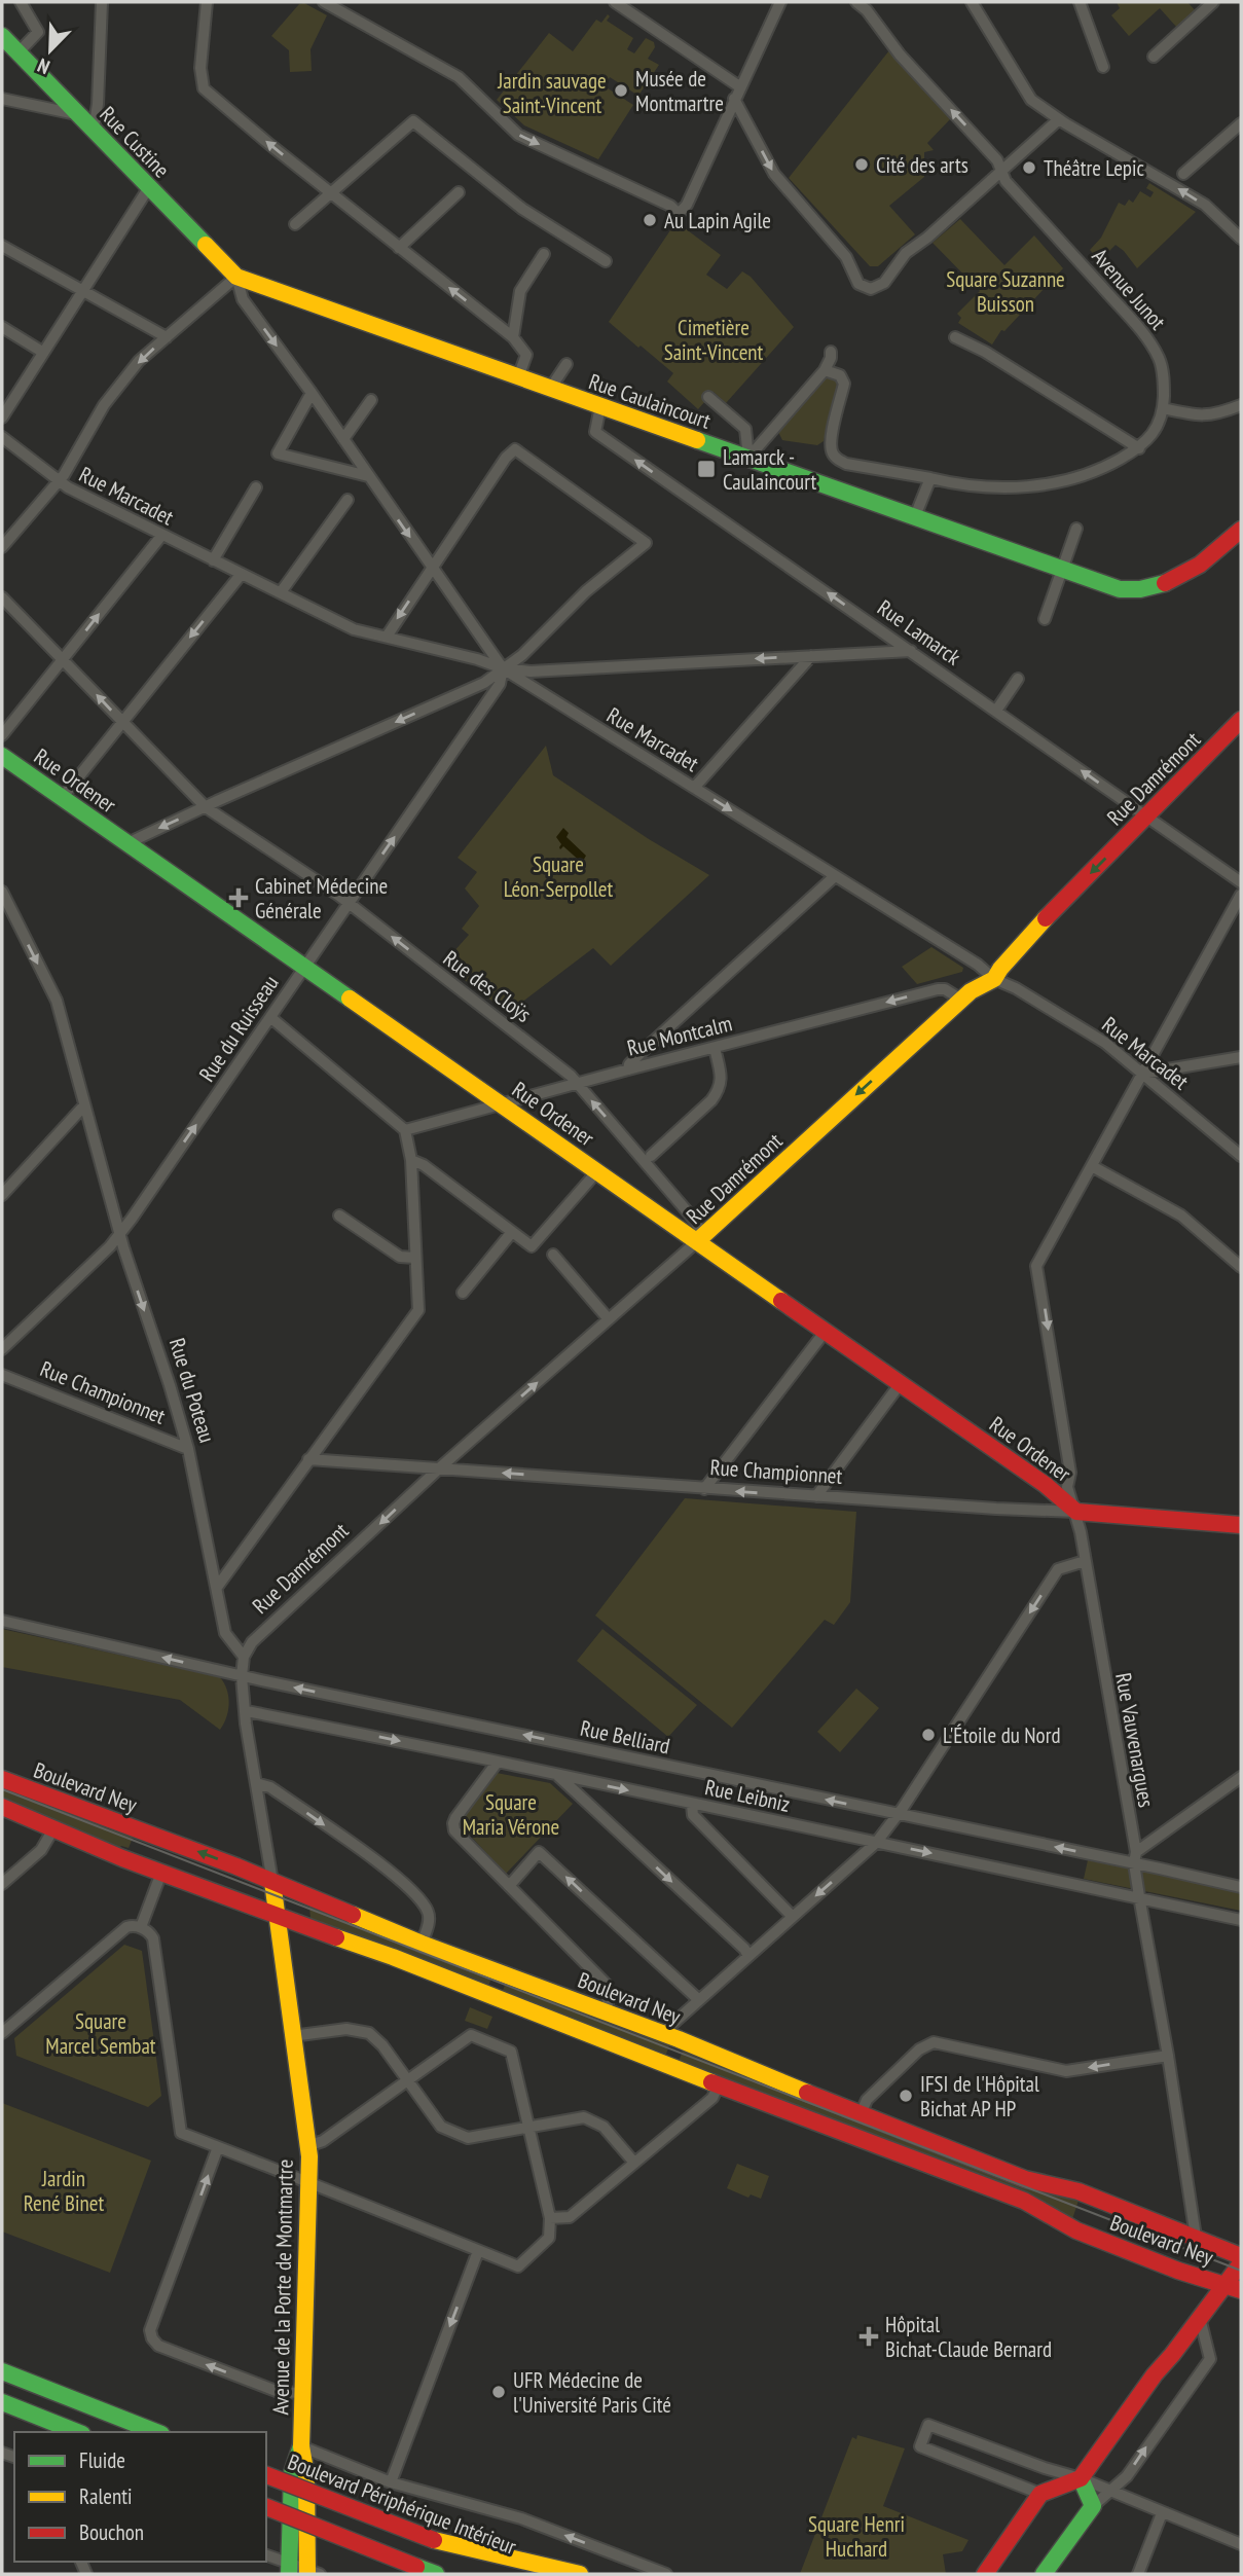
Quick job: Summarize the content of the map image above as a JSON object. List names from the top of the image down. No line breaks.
{"streets":{"main road":["Rue Custine","Rue Caulaincourt","Rue Damrémont","Rue Ordener","Rue Championnet","Boulevard Ney","Avenue de la Porte de Montmartre","Boulevard Périphérique Intérieur"],"street":["Avenue Junot","Rue Marcadet","Rue Lamarck","Rue des Cloÿs","Rue du Ruisseau","Rue Montcalm","Rue du Poteau","Rue Belliard","Rue Vauvenargues","Rue Leibniz"]},"crossings":[["Rue Custine","Rue Caulaincourt"],["Rue Caulaincourt","Rue Lamarck"],["Rue Marcadet","Rue Damrémont"],["Rue Marcadet","Rue du Ruisseau"],["Rue Lamarck","Rue Damrémont"],["Rue Damrémont","Rue Ordener"],["Rue Damrémont","Rue des Cloÿs"],["Rue Damrémont","Rue Montcalm"],["Rue Damrémont","Rue du Poteau"],["Rue Damrémont","Rue Championnet"],["Rue Ordener","Rue des Cloÿs"],["Rue Ordener","Rue du Ruisseau"],["Rue Ordener","Rue Montcalm"],["Rue Ordener","Rue Championnet"],["Rue Ordener","Rue Vauvenargues"],["Rue des Cloÿs","Rue du Ruisseau"],["Rue des Cloÿs","Rue Montcalm"],["Rue du Ruisseau","Rue du Poteau"],["Rue du Poteau","Rue Championnet"],["Rue Championnet","Rue Vauvenargues"],["Rue Belliard","Rue Vauvenargues"],["Rue Vauvenargues","Boulevard Ney"],["Rue Vauvenargues","Rue Leibniz"],["Boulevard Ney","Avenue de la Porte de Montmartre"]],"one_way":["Rue Lamarck","Rue des Cloÿs","Rue du Ruisseau","Rue Montcalm","Rue du Poteau","Rue Belliard","Rue Leibniz"],"parks":["Jardin sauvage Saint-Vincent","Square Suzanne Buisson","Cimetière Saint-Vincent","Square Léon-Serpollet","Square Maria Vérone","Square Marcel Sembat","Jardin René Binet","Square Henri Huchard"],"places":{"other":["Musée de Montmartre","Cité des arts","Théâtre Lepic","Au Lapin Agile","L'Étoile du Nord","IFSI de l'Hôpital Bichat AP HP","UFR Médecine de l'Université Paris Cité"],"transit":["Lamarck - Caulaincourt"],"health":["Cabinet Médecine Générale","Hôpital Bichat-Claude Bernard"]},"legend":["Fluide","Ralenti","Bouchon"],"north":"bottom left"}
